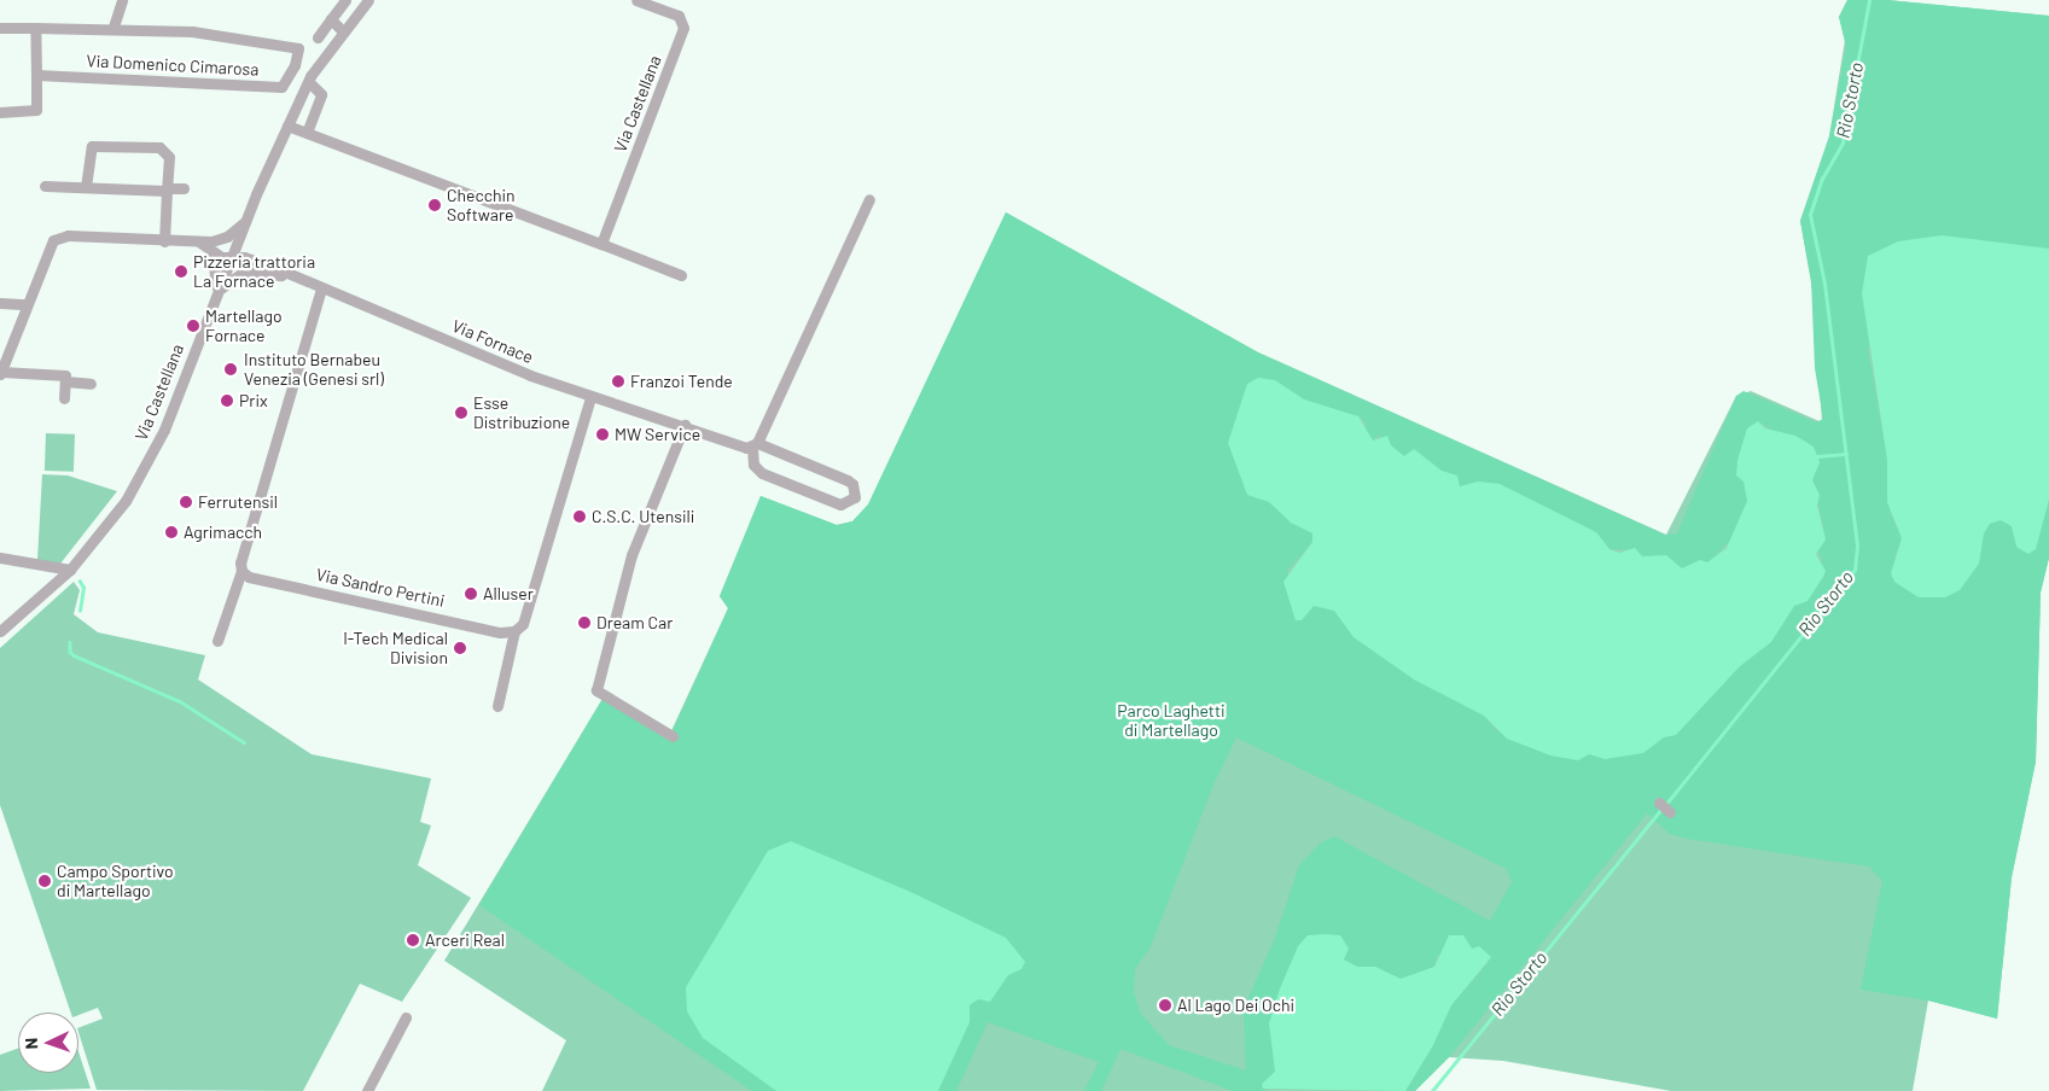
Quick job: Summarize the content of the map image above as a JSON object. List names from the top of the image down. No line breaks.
{"streets":{"street":["Via Domenico Cimarosa","Via Castellana","Via Fornace","Via Sandro Pertini"]},"crossings":[["Via Castellana","Via Fornace"]],"water":["Rio Storto"],"parks":["Parco Laghetti di Martellago"],"places":["Checchin Software","Pizzeria trattoria La Fornace","Martellago Fornace","Instituto Bernabeu Venezia (Genesi srl)","Franzoi Tende","Prix","Esse Distribuzione","MW Service","Ferrutensil","C.S.C. Utensili","Agrimacch","Alluser","Dream Car","I-Tech Medical Division","Campo Sportivo di Martellago","Arceri Real","Al Lago Dei Ochi"],"north":"left"}
